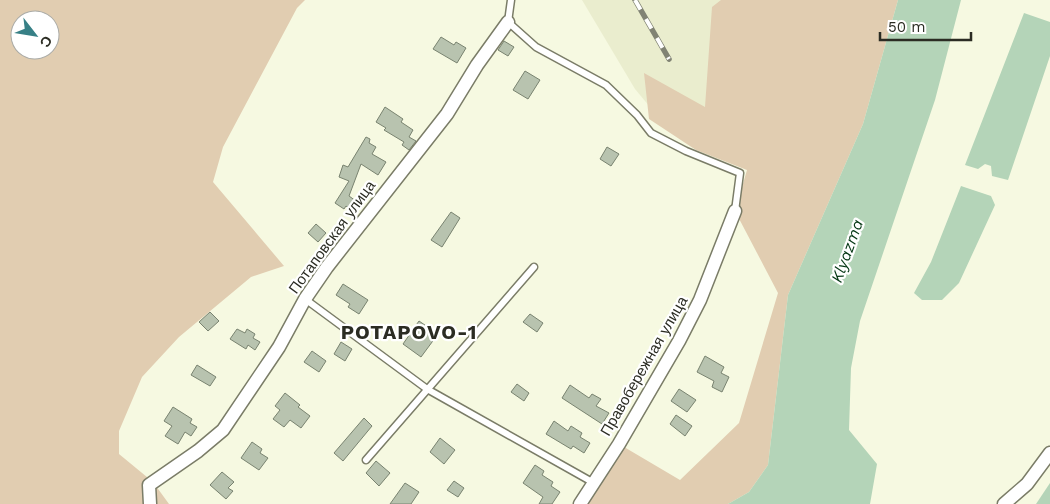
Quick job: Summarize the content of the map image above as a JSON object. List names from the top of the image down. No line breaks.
{"streets":{"street":["Потаповская улица","Правобережная улица"]},"districts":["POTAPOVO-1"],"water":["Klyazma"],"scale_bar":"50 m","north":"bottom right"}
